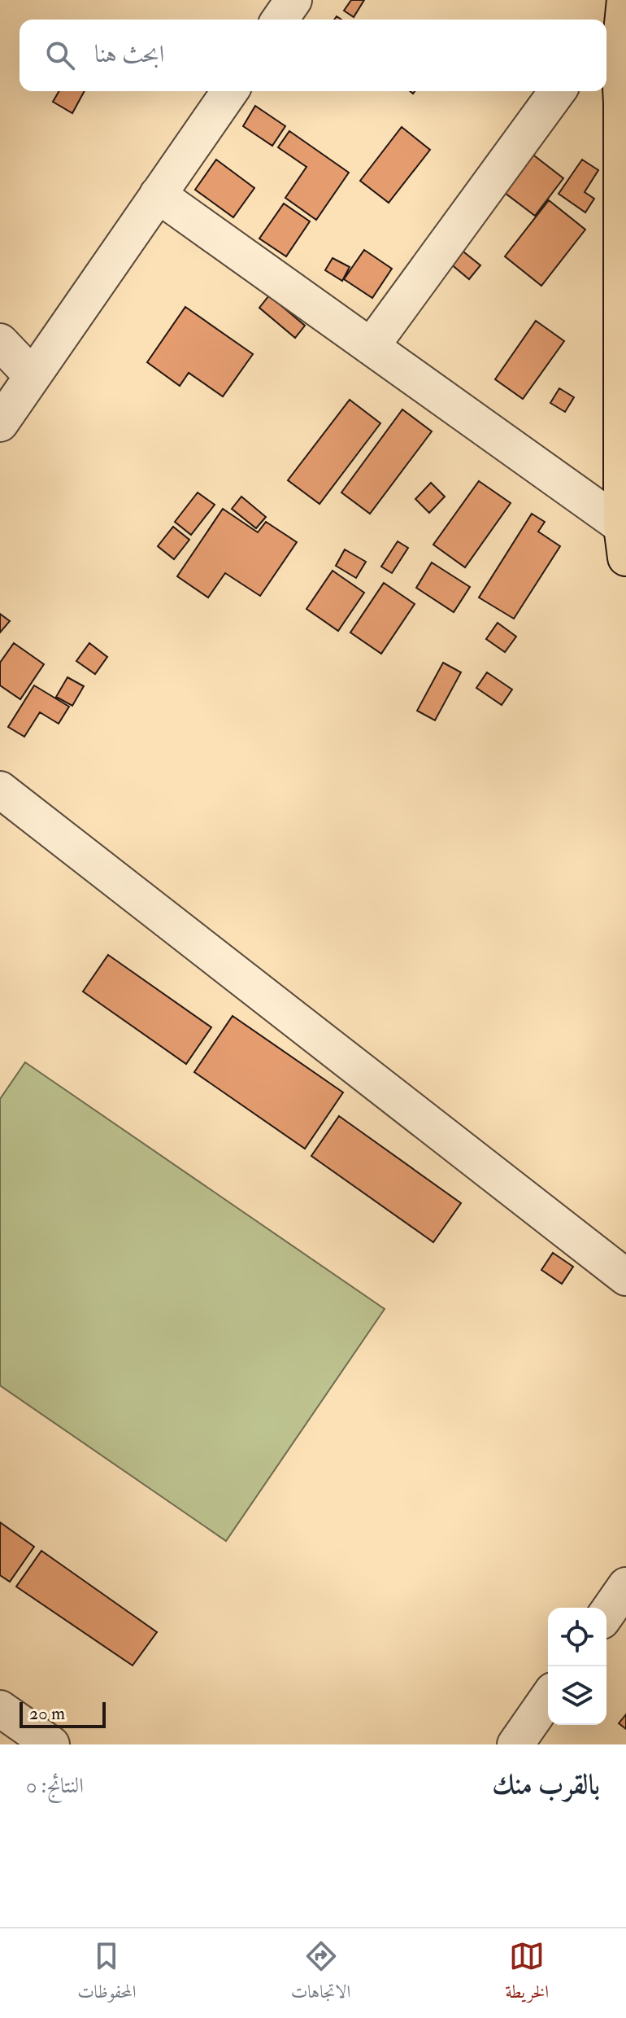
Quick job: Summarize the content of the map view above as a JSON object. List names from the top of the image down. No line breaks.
{"scale_bar":"20 m","page":{"search":"ابحث هنا","scale":"20 m","heading":["بالقرب منك","النتائج: 0"],"nav":["الخريطة","الاتجاهات","المحفوظات"]}}
